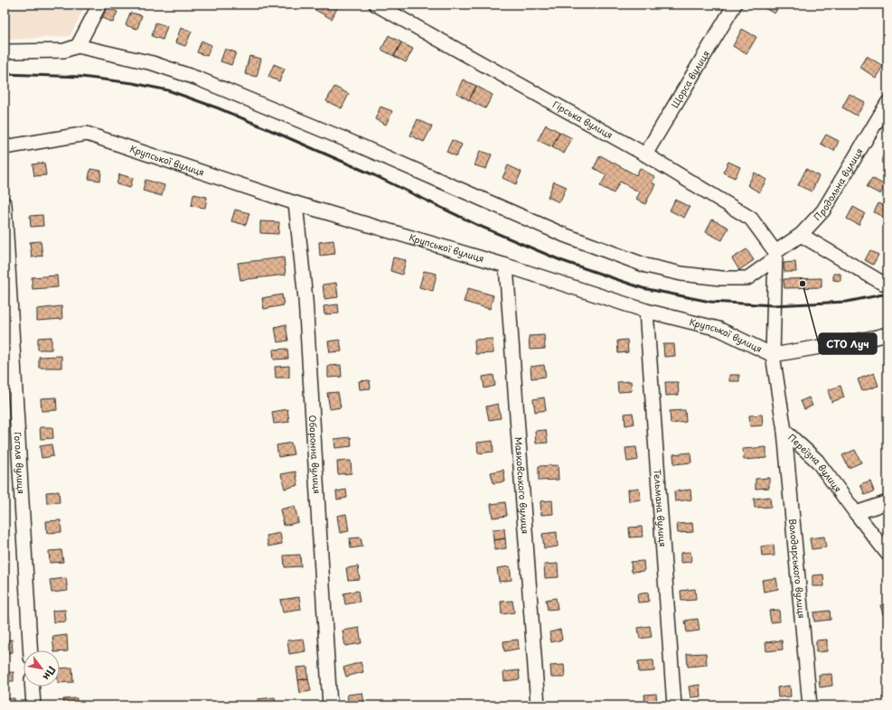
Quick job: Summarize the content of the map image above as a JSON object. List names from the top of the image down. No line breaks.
{"streets":{"street":["Щорса вулиця","Гірська вулиця","Крупської вулиця","Продольна вулиця","Оборонна вулиця","Гоголя вулиця","Переїзна вулиця","Маяковського вулиця","Тельмана вулиця","Володарського вулиця"]},"crossings":[["Щорса вулиця","Гірська вулиця"],["Гірська вулиця","Продольна вулиця"],["Гірська вулиця","Переїзна вулиця"],["Крупської вулиця","Оборонна вулиця"],["Крупської вулиця","Переїзна вулиця"],["Крупської вулиця","Маяковського вулиця"],["Крупської вулиця","Тельмана вулиця"],["Продольна вулиця","Переїзна вулиця"],["Переїзна вулиця","Володарського вулиця"]],"places":["СТО Луч"],"north":"bottom right"}
